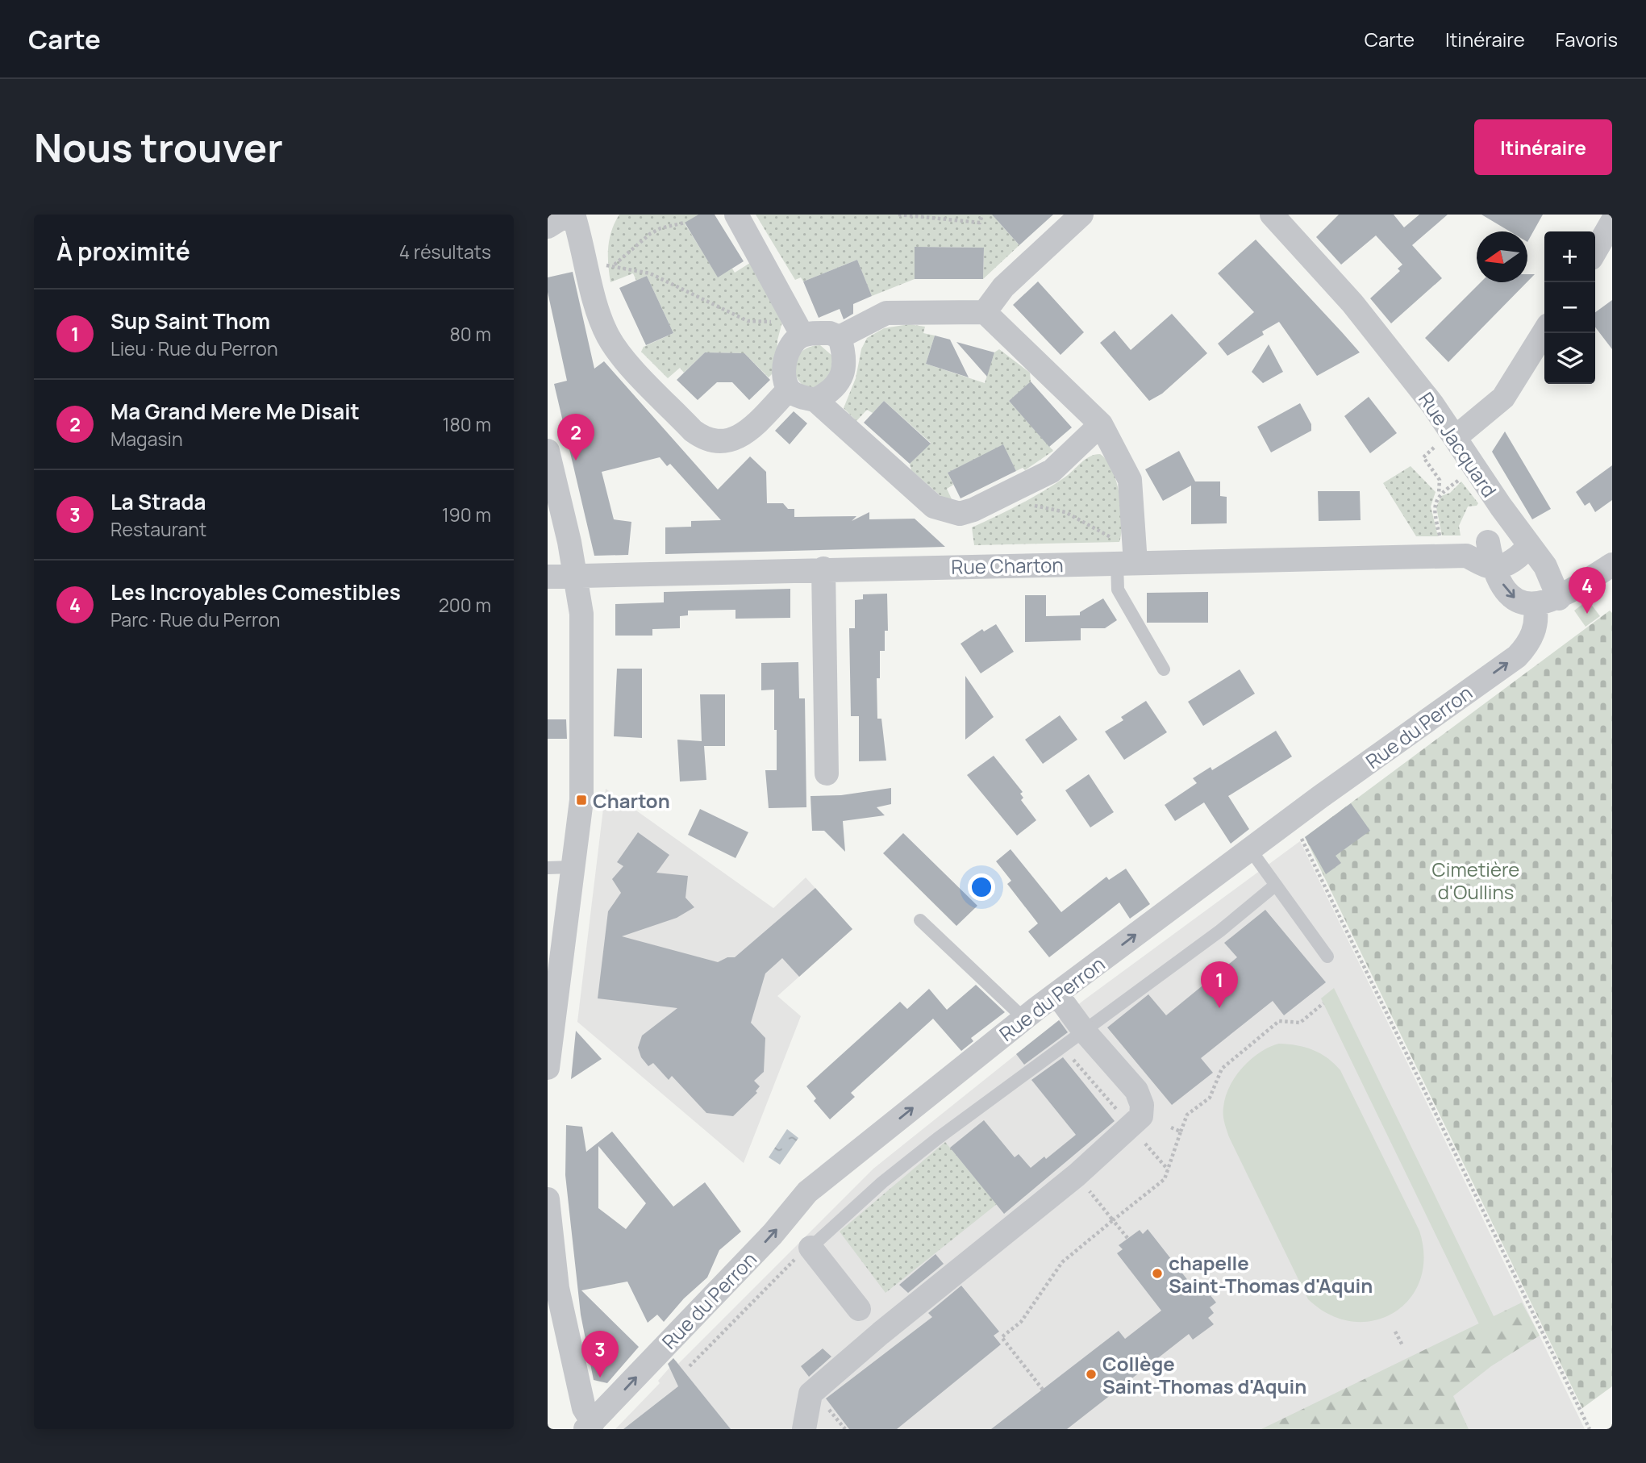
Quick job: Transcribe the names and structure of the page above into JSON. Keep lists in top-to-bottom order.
{
  "streets": {
    "street": ["Rue Jacquard", "Rue Charton", "Rue du Perron"]
  },
  "parks": ["Cimetière d'Oullins"],
  "places": {
    "transit": ["Charton"],
    "other": ["chapelle Saint-Thomas d'Aquin", "Collège Saint-Thomas d'Aquin"]
  },
  "north": "left",
  "page": {
    "header": "Carte",
    "nav": ["Carte", "Itinéraire", "Favoris"],
    "buttons": "Itinéraire",
    "title": "Nous trouver",
    "heading": ["À proximité", "4 résultats"],
    "map_buttons": ["+", "−"],
    "list": [
      {
        "mark": "1",
        "name": "Sup Saint Thom",
        "note": "Lieu · Rue du Perron",
        "value": "80 m"
      },
      {
        "mark": "2",
        "name": "Ma Grand Mere Me Disait",
        "note": "Magasin",
        "value": "180 m"
      },
      {
        "mark": "3",
        "name": "La Strada",
        "note": "Restaurant",
        "value": "190 m"
      },
      {
        "mark": "4",
        "name": "Les Incroyables Comestibles",
        "note": "Parc · Rue du Perron",
        "value": "200 m"
      }
    ],
    "pins": [
      "2",
      "4",
      "1",
      "3"
    ]
  }
}
